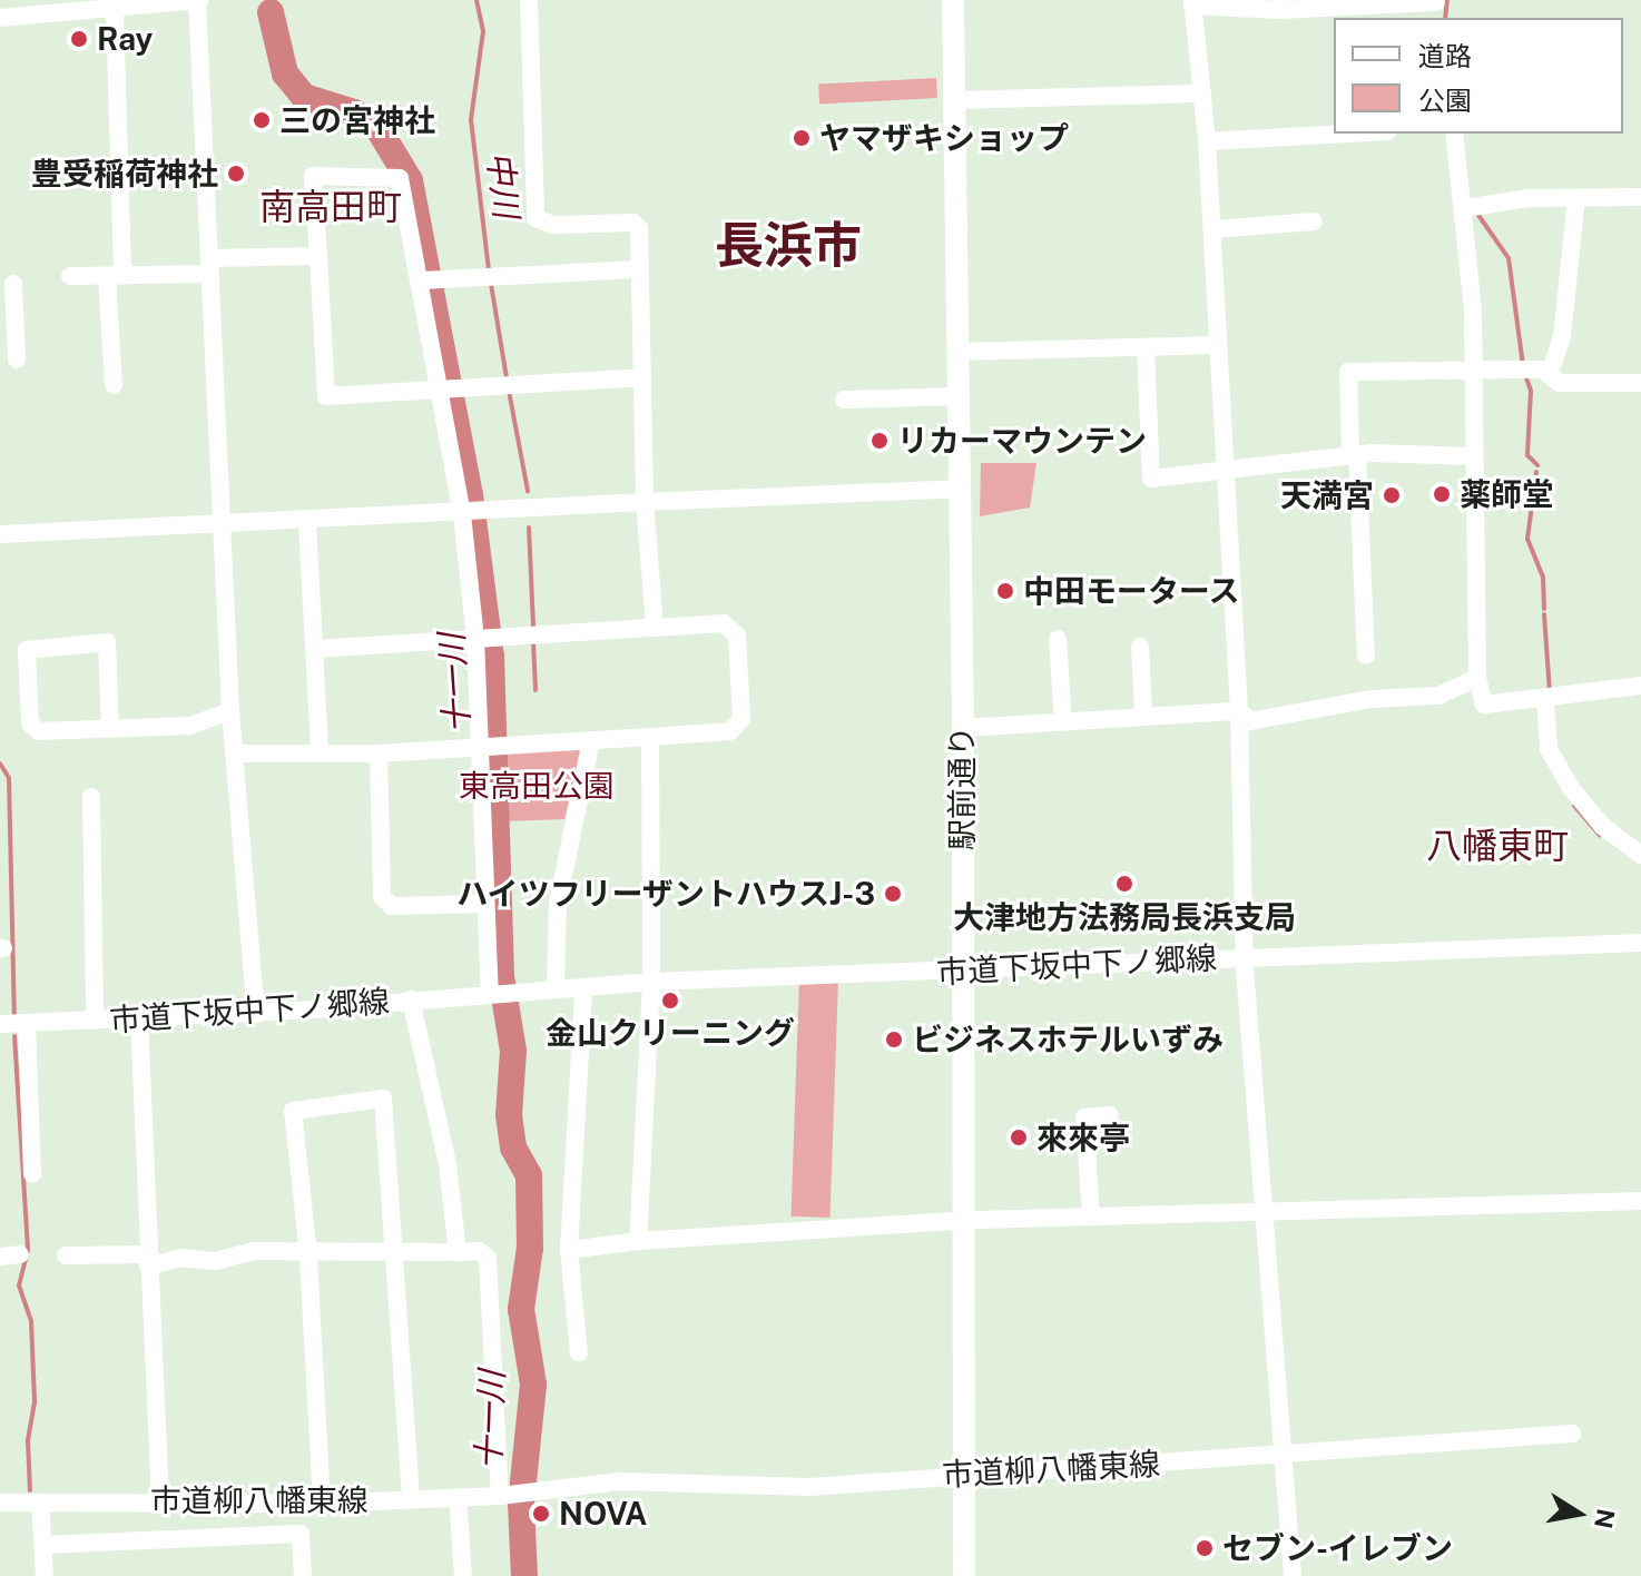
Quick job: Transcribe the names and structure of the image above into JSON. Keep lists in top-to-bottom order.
{
  "streets": {
    "main road": ["駅前通り"],
    "street": ["市道下坂中下ノ郷線", "市道柳八幡東線"]
  },
  "crossings": [
    ["駅前通り", "市道下坂中下ノ郷線"],
    ["駅前通り", "市道柳八幡東線"]
  ],
  "districts": ["南高田町", "長浜市", "八幡東町"],
  "water": ["中川", "十一川"],
  "parks": ["東高田公園"],
  "places": [
    "Ray",
    "三の宮神社",
    "ヤマザキショップ",
    "豊受稲荷神社",
    "リカーマウンテン",
    "薬師堂",
    "天満宮",
    "中田モータース",
    "大津地方法務局長浜支局",
    "ハイツフリーザントハウスJ-3",
    "金山クリーニング",
    "ビジネスホテルいずみ",
    "來來亭",
    "NOVA",
    "セブン-イレブン"
  ],
  "legend": ["道路", "公園"],
  "north": "right"
}
